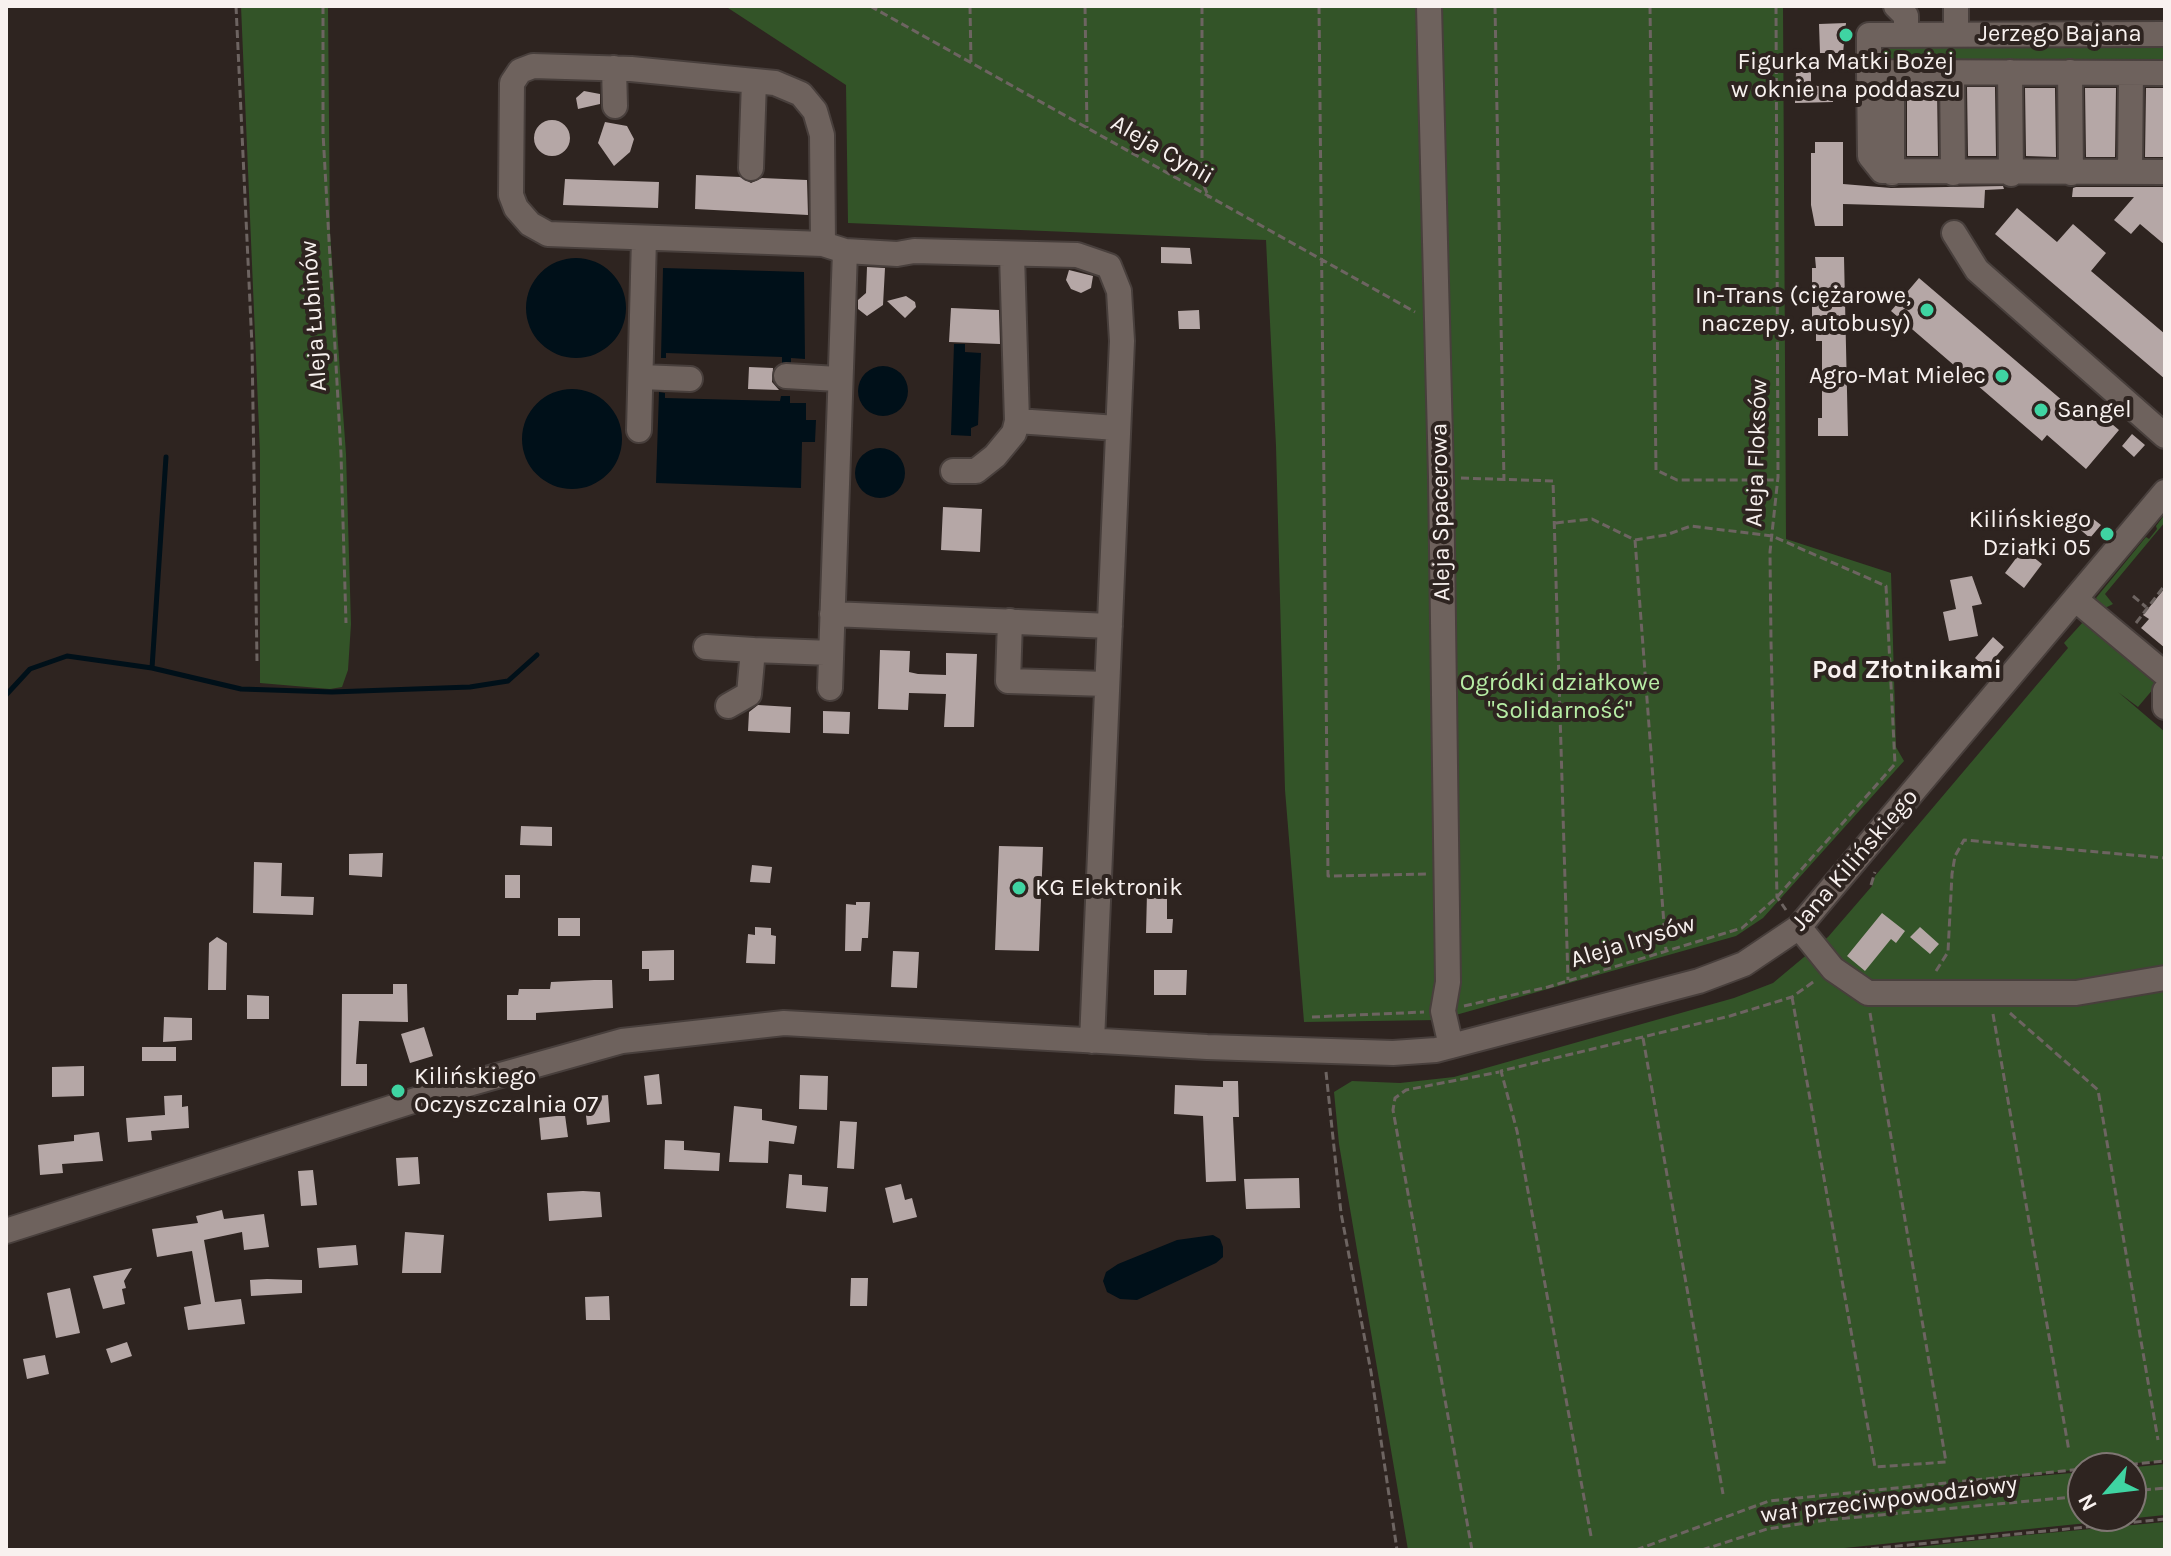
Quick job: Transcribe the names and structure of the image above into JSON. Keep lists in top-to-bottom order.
{
  "streets": {
    "street": ["Jerzego Bajana", "Aleja Spacerowa", "Jana Kilińskiego"],
    "path": [
      "Aleja Cynii",
      "Aleja Łubinów",
      "Aleja Floksów",
      "Aleja Irysów",
      "wał przeciwpowodziowy"
    ]
  },
  "crossings": [
    ["Aleja Cynii", "Aleja Spacerowa"],
    ["Aleja Floksów", "Aleja Irysów"],
    ["Aleja Spacerowa", "Aleja Irysów"]
  ],
  "districts": ["Pod Złotnikami"],
  "parks": ["Ogródki działkowe \"Solidarność\""],
  "places": [
    "Figurka Matki Bożej w oknie na poddaszu",
    "In-Trans (ciężarowe, naczepy, autobusy)",
    "Agro-Mat Mielec",
    "Sangel",
    "Kilińskiego Działki 05",
    "KG Elektronik",
    "Kilińskiego Oczyszczalnia 07"
  ],
  "north": "bottom left"
}
